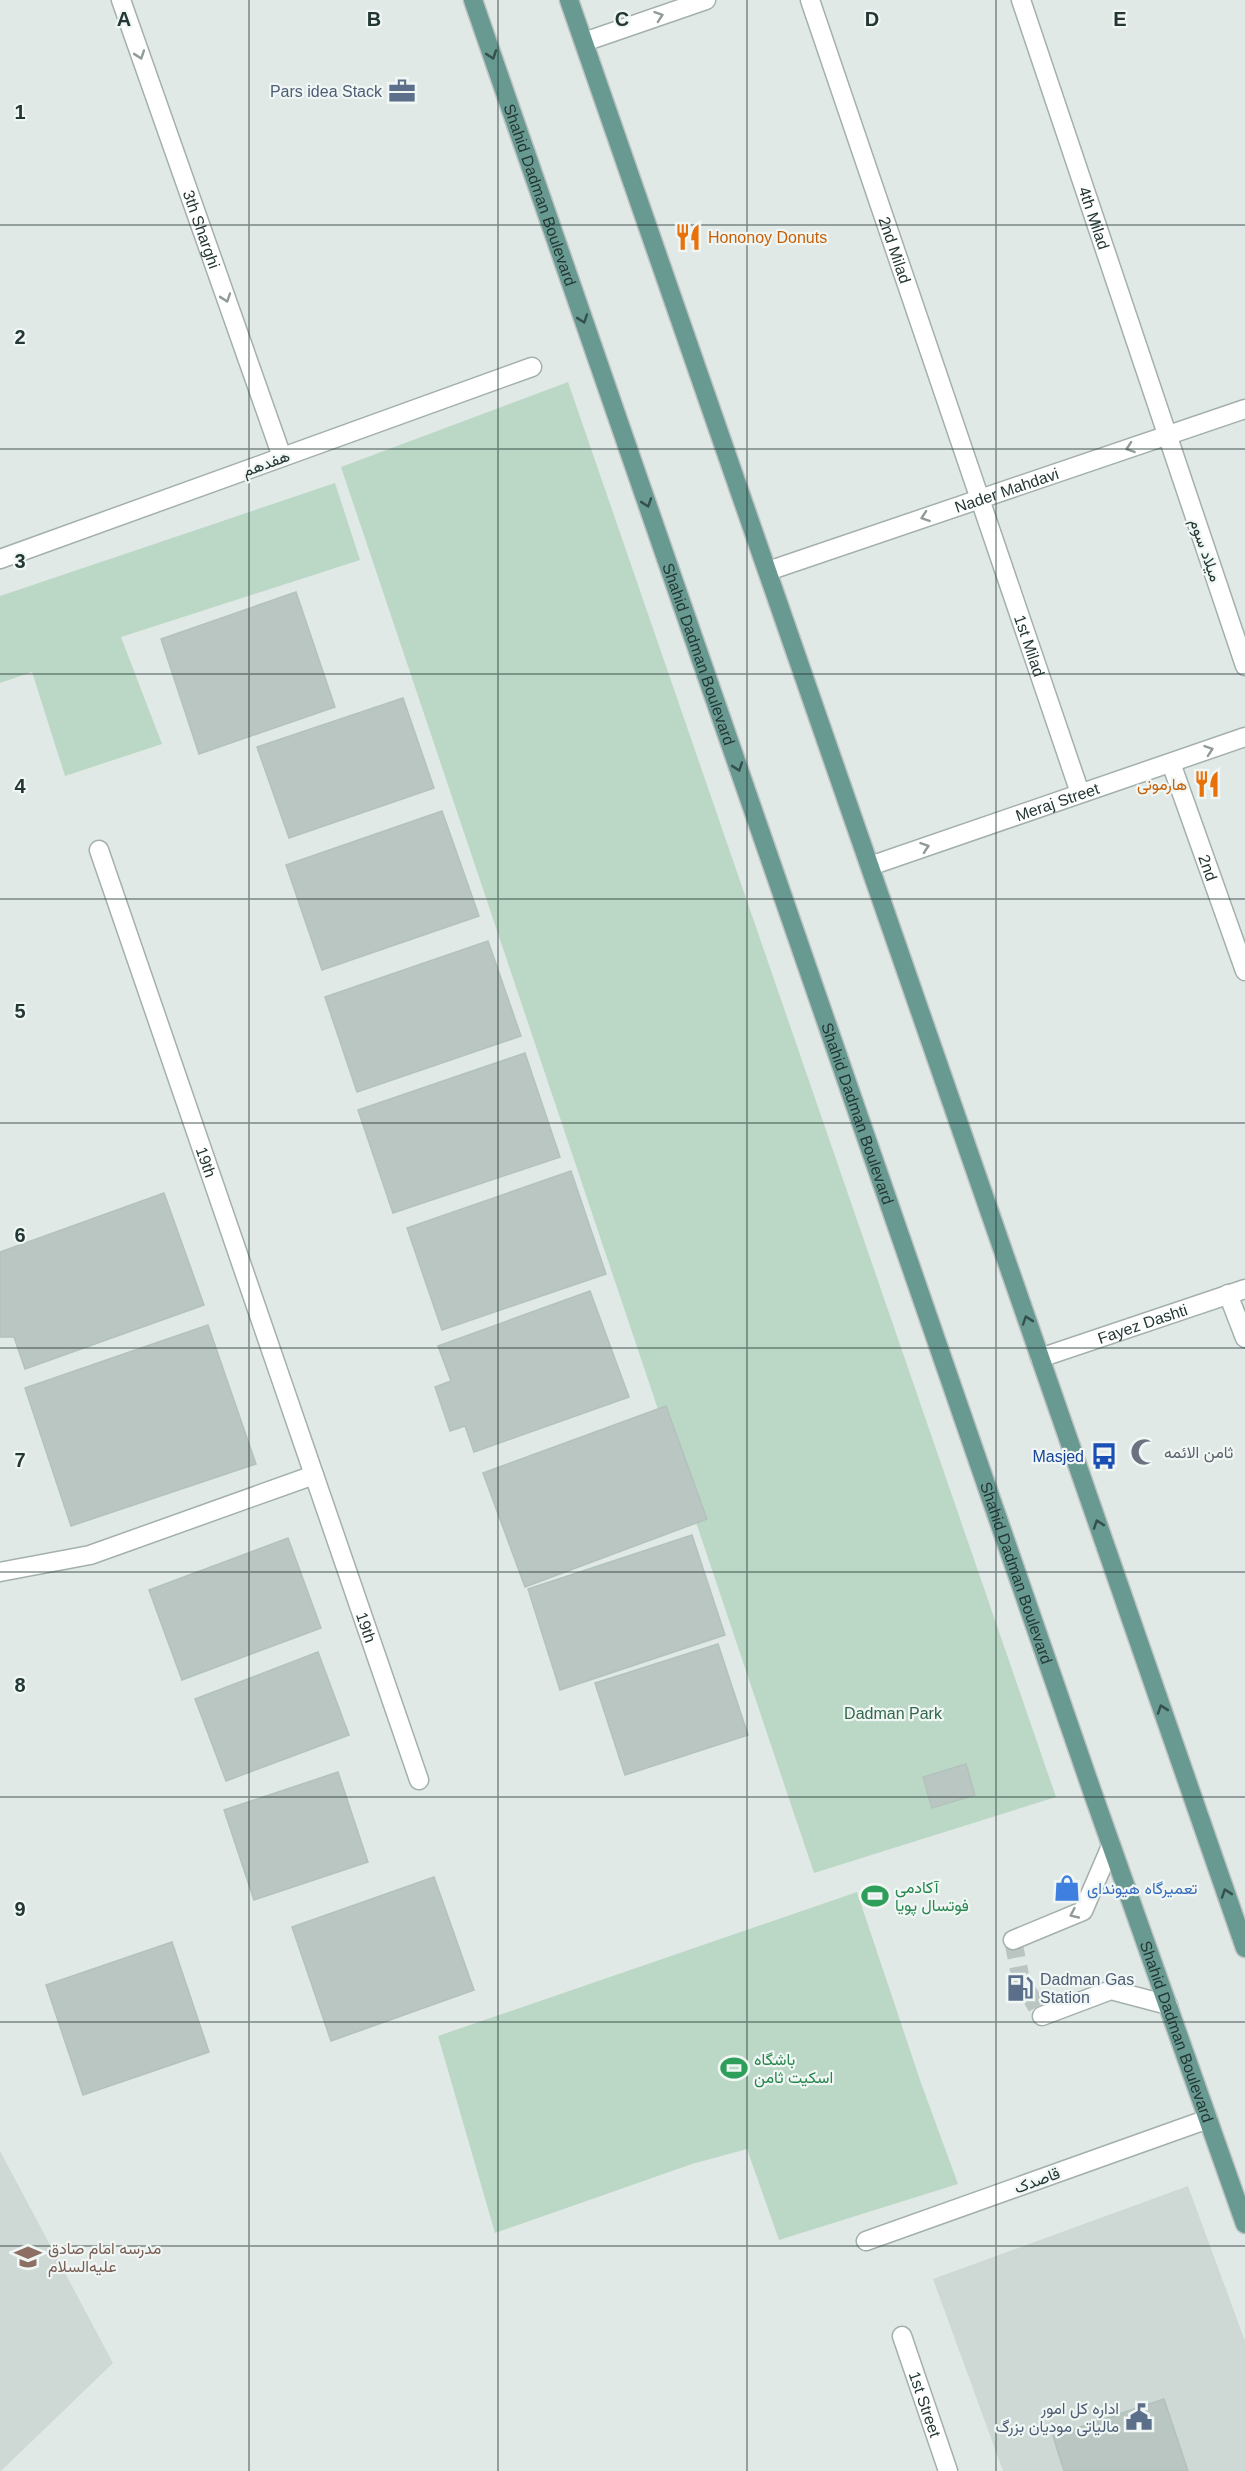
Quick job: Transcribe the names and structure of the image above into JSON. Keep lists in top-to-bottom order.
{
  "streets": {
    "main road": ["Shahid Dadman Boulevard"],
    "street": [
      "4th Milad",
      "3th Sharghi",
      "2nd Milad",
      "هفدهم",
      "Nader Mahdavi",
      "میلاد سوم",
      "1st Milad",
      "Meraj Street",
      "2nd",
      "19th",
      "Fayez Dashti",
      "قاصدک",
      "1st Street"
    ]
  },
  "crossings": [
    ["Shahid Dadman Boulevard", "قاصدک"],
    ["4th Milad", "Nader Mahdavi"],
    ["4th Milad", "میلاد سوم"],
    ["3th Sharghi", "هفدهم"],
    ["2nd Milad", "Nader Mahdavi"],
    ["2nd Milad", "1st Milad"],
    ["Nader Mahdavi", "میلاد سوم"],
    ["Nader Mahdavi", "1st Milad"],
    ["1st Milad", "Meraj Street"],
    ["Meraj Street", "2nd"]
  ],
  "one_way": ["3th Sharghi", "Nader Mahdavi", "Meraj Street"],
  "parks": ["Dadman Park"],
  "places": {
    "office": ["Pars idea Stack"],
    "restaurant": ["Hononoy Donuts", "هارمونی"],
    "mosque": ["ثامن الائمه"],
    "bus stop": ["Masjed"],
    "shop": ["تعمیرگاه هیوندای"],
    "sports": ["آکادمی فوتسال پویا", "باشگاه اسکیت ثامن"],
    "fuel station": ["Dadman Gas Station"],
    "school or university": ["مدرسه امام صادق علیه‌السلام"],
    "public building": ["اداره کل امور مالیاتی مودیان بزرگ"]
  },
  "grid": {
    "columns": [
      "A",
      "B",
      "C",
      "D",
      "E"
    ],
    "rows": [
      "1",
      "2",
      "3",
      "4",
      "5",
      "6",
      "7",
      "8",
      "9"
    ]
  }
}
